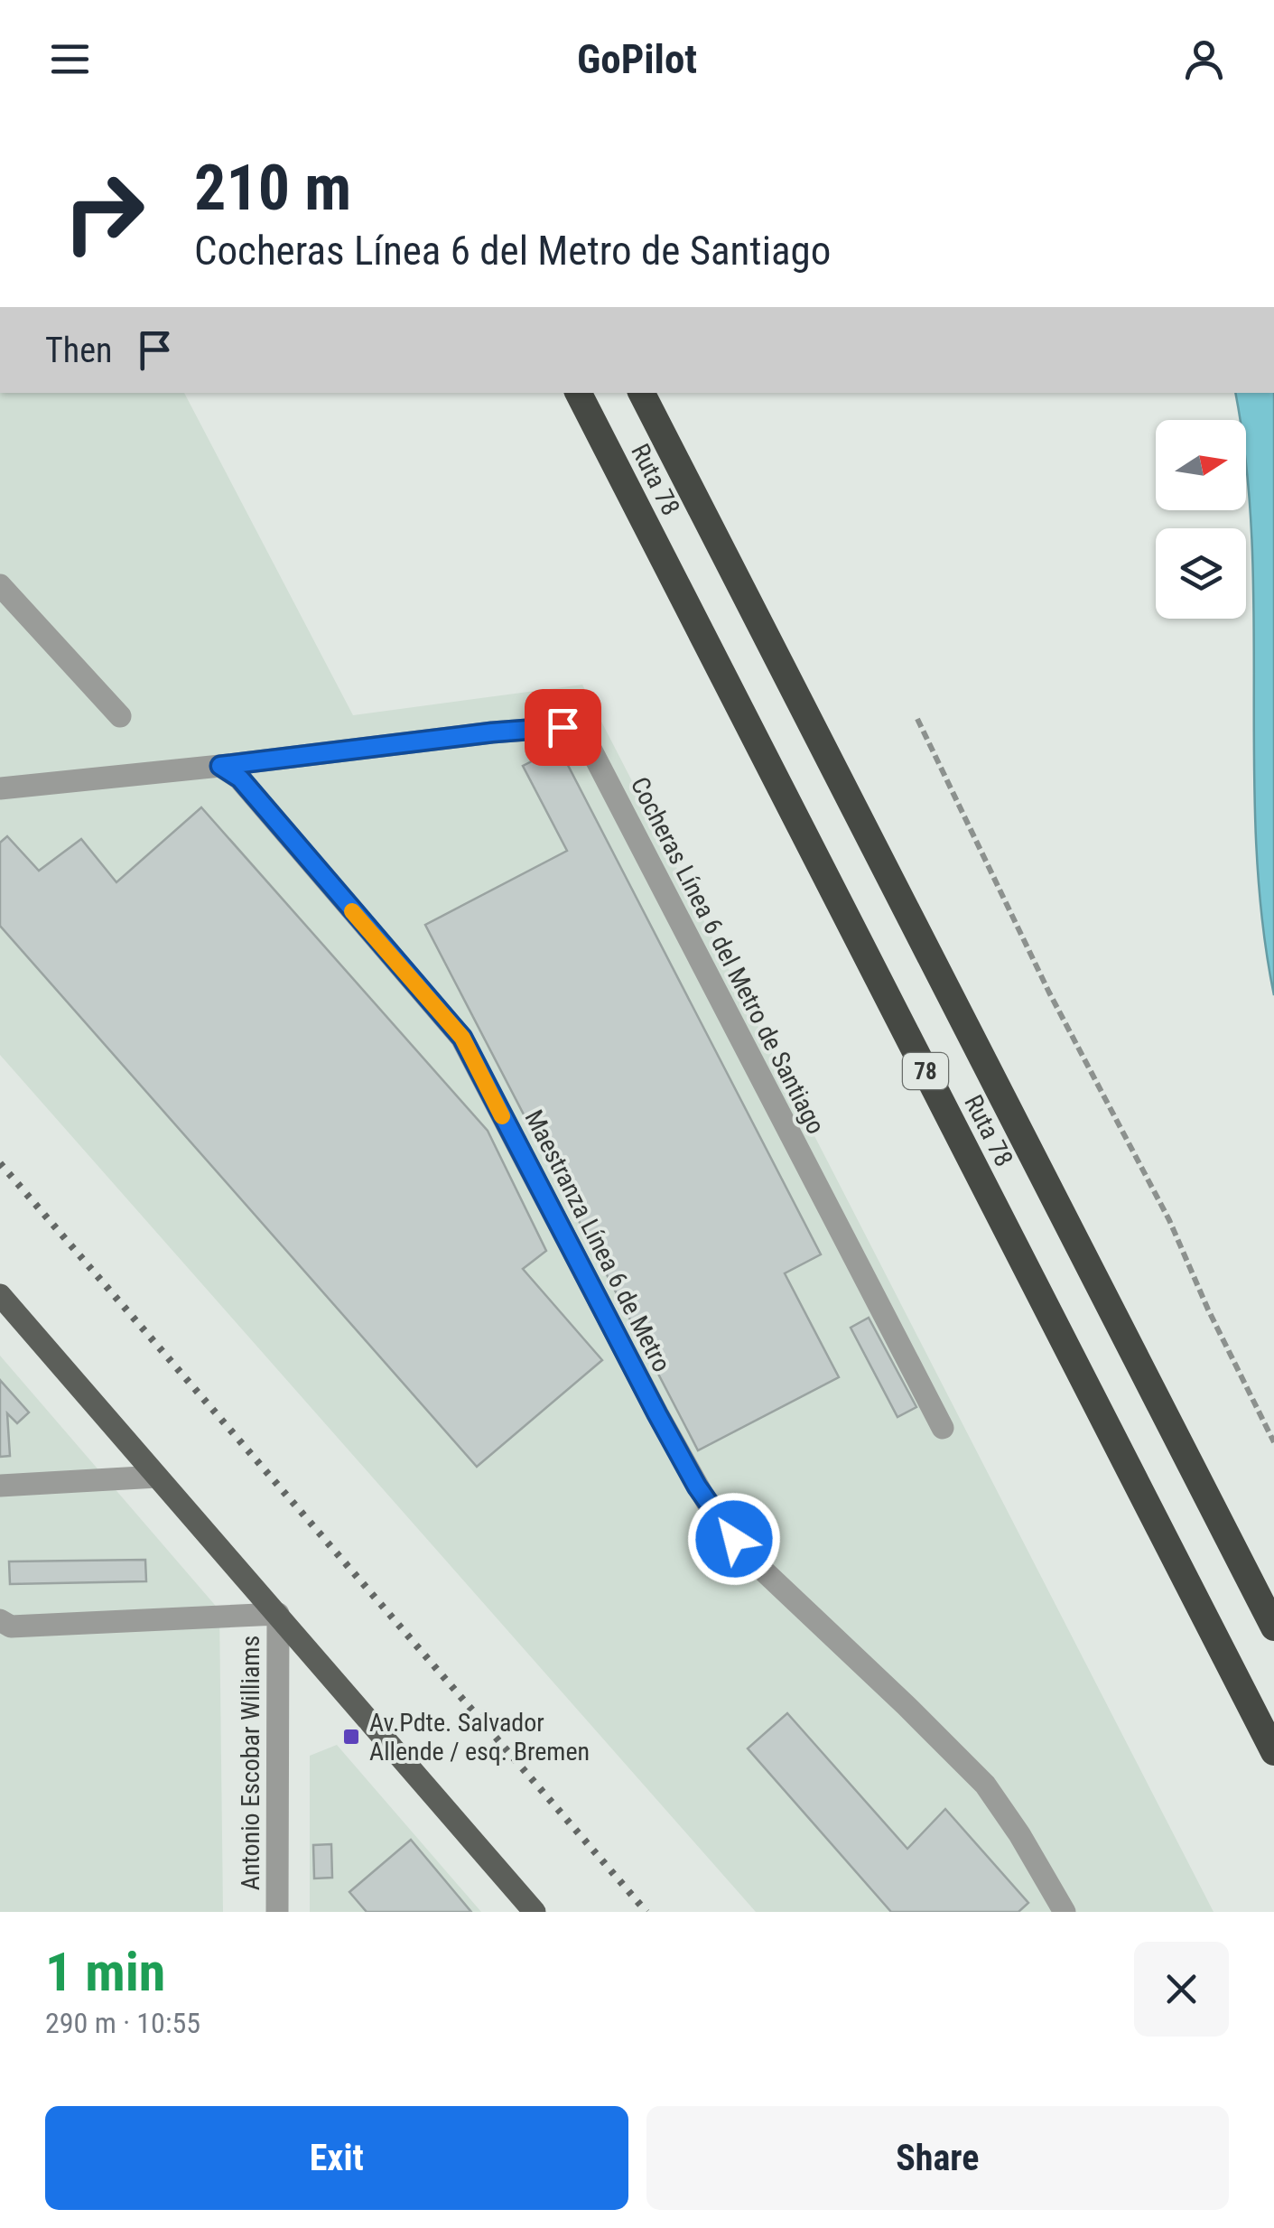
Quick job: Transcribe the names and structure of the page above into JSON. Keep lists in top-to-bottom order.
{
  "streets": {
    "highway": ["Ruta 78", "78"],
    "street": ["Cocheras Línea 6 del Metro de Santiago", "Maestranza Línea 6 de Metro", "Antonio Escobar Williams"]
  },
  "crossings": [
    ["Cocheras Línea 6 del Metro de Santiago", "Maestranza Línea 6 de Metro"]
  ],
  "places": {
    "transit": ["Av.Pdte. Salvador Allende / esq. Bremen"]
  },
  "north": "right",
  "page": {
    "header": "GoPilot",
    "turn": ["210 m", "Cocheras Línea 6 del Metro de Santiago"],
    "then": "Then",
    "heading": ["1 min", "290 m · 10:55"],
    "buttons": ["Exit", "Share"]
  }
}
